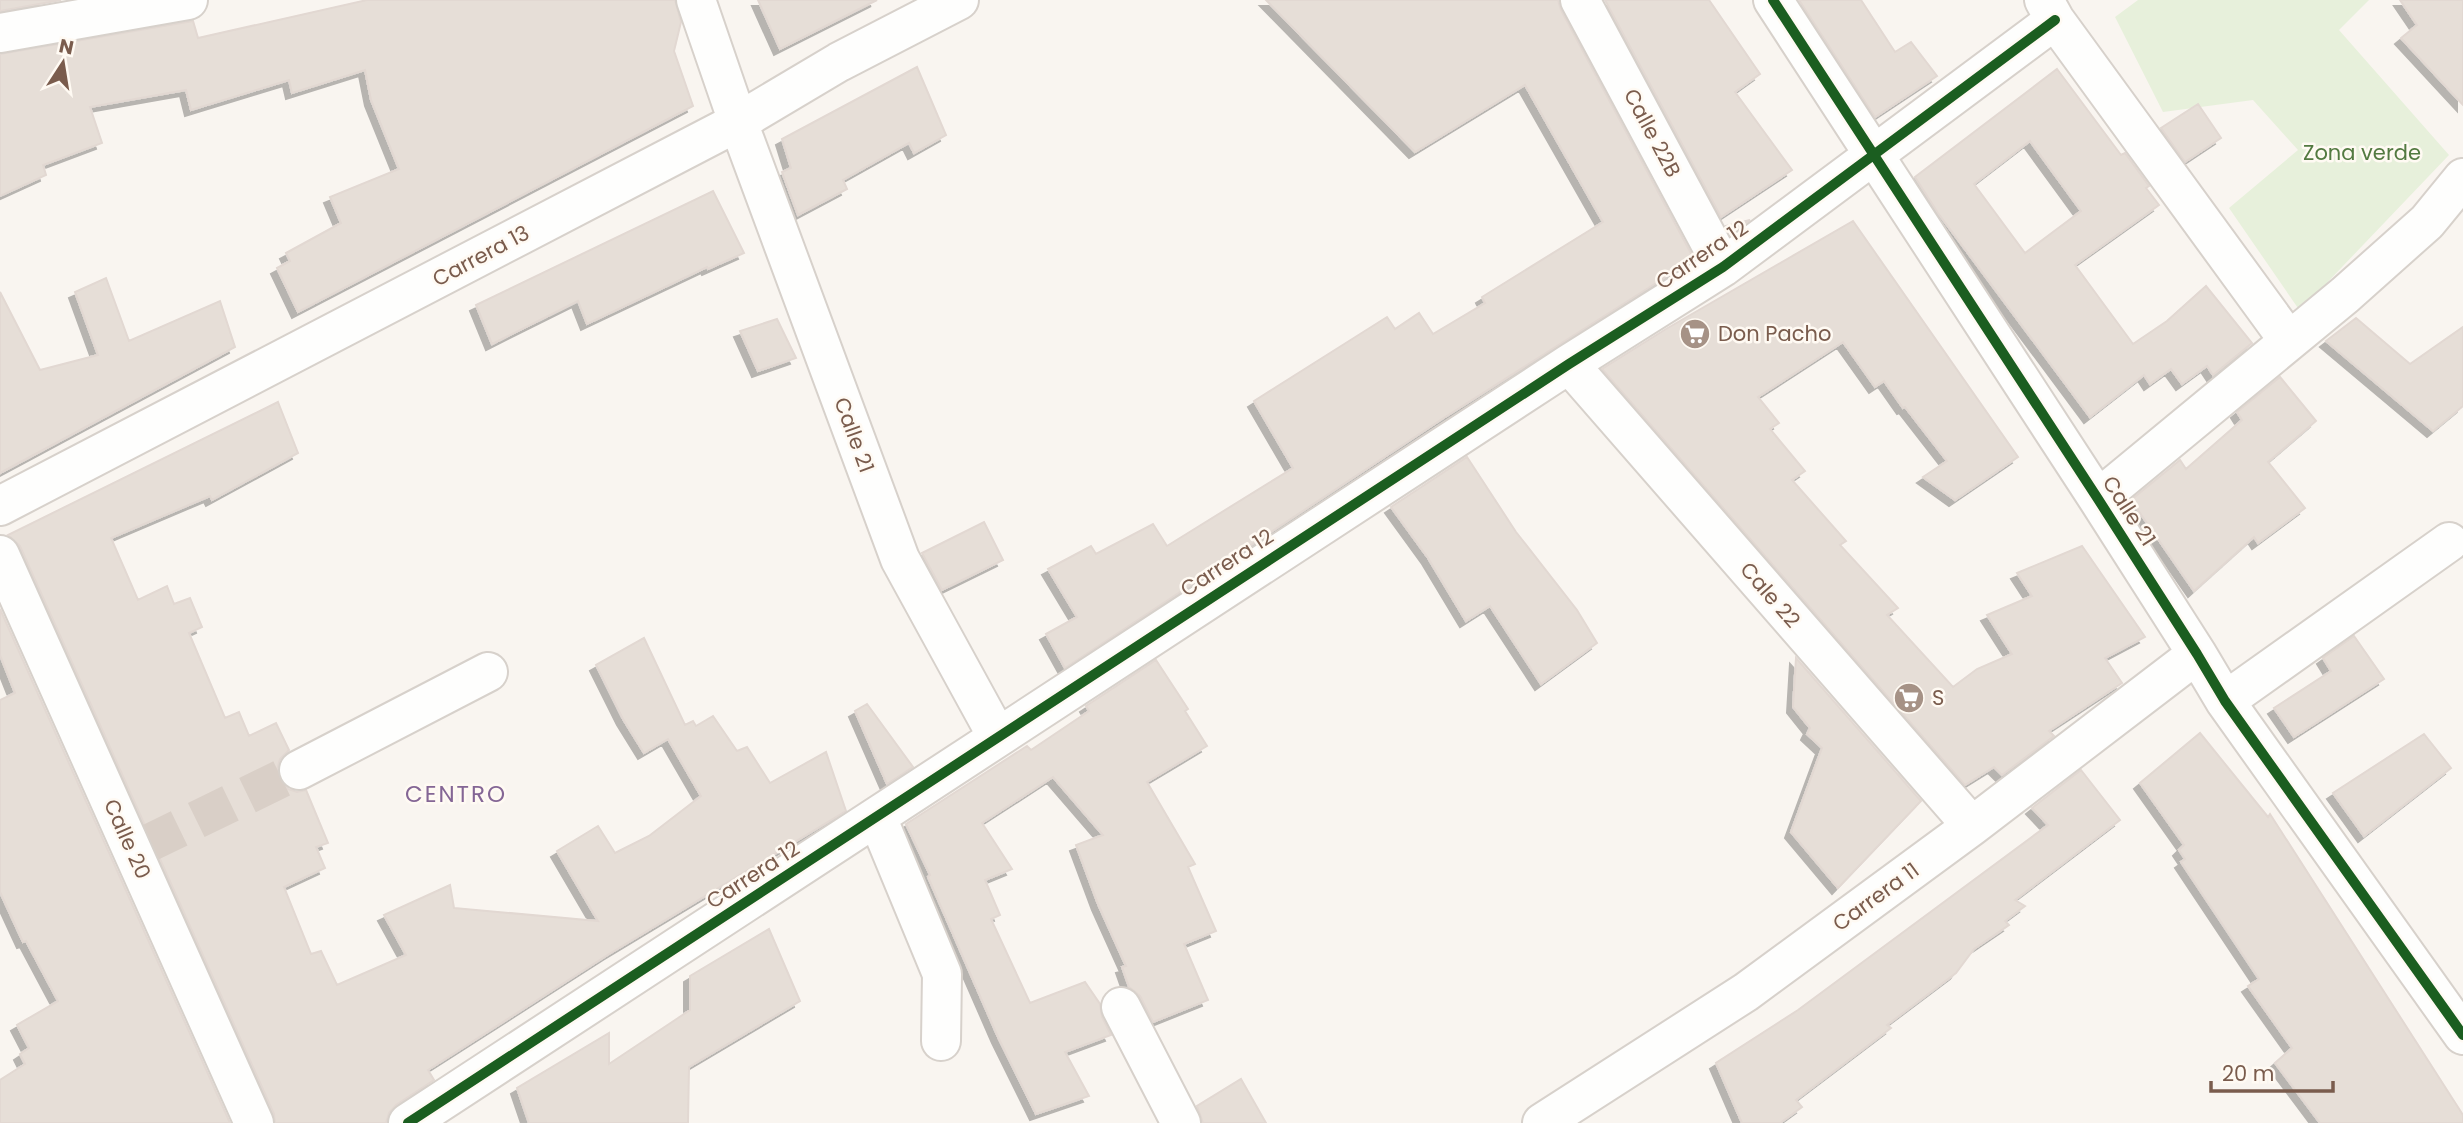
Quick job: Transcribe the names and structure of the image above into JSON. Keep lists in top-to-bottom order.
{
  "streets": {
    "street": [
      "Calle 22B",
      "Carrera 12",
      "Carrera 13",
      "Calle 21",
      "Cale 22",
      "Calle 20",
      "Carrera 11"
    ]
  },
  "crossings": [
    ["Calle 22B", "Carrera 12"],
    ["Carrera 12", "Calle 21"],
    ["Carrera 12", "Cale 22"],
    ["Carrera 13", "Calle 21"],
    ["Calle 21", "Carrera 11"],
    ["Cale 22", "Carrera 11"]
  ],
  "districts": ["CENTRO"],
  "parks": ["Zona verde"],
  "places": {
    "supermarket": ["Don Pacho", "S"]
  },
  "scale_bar": "20 m",
  "north": "top"
}
